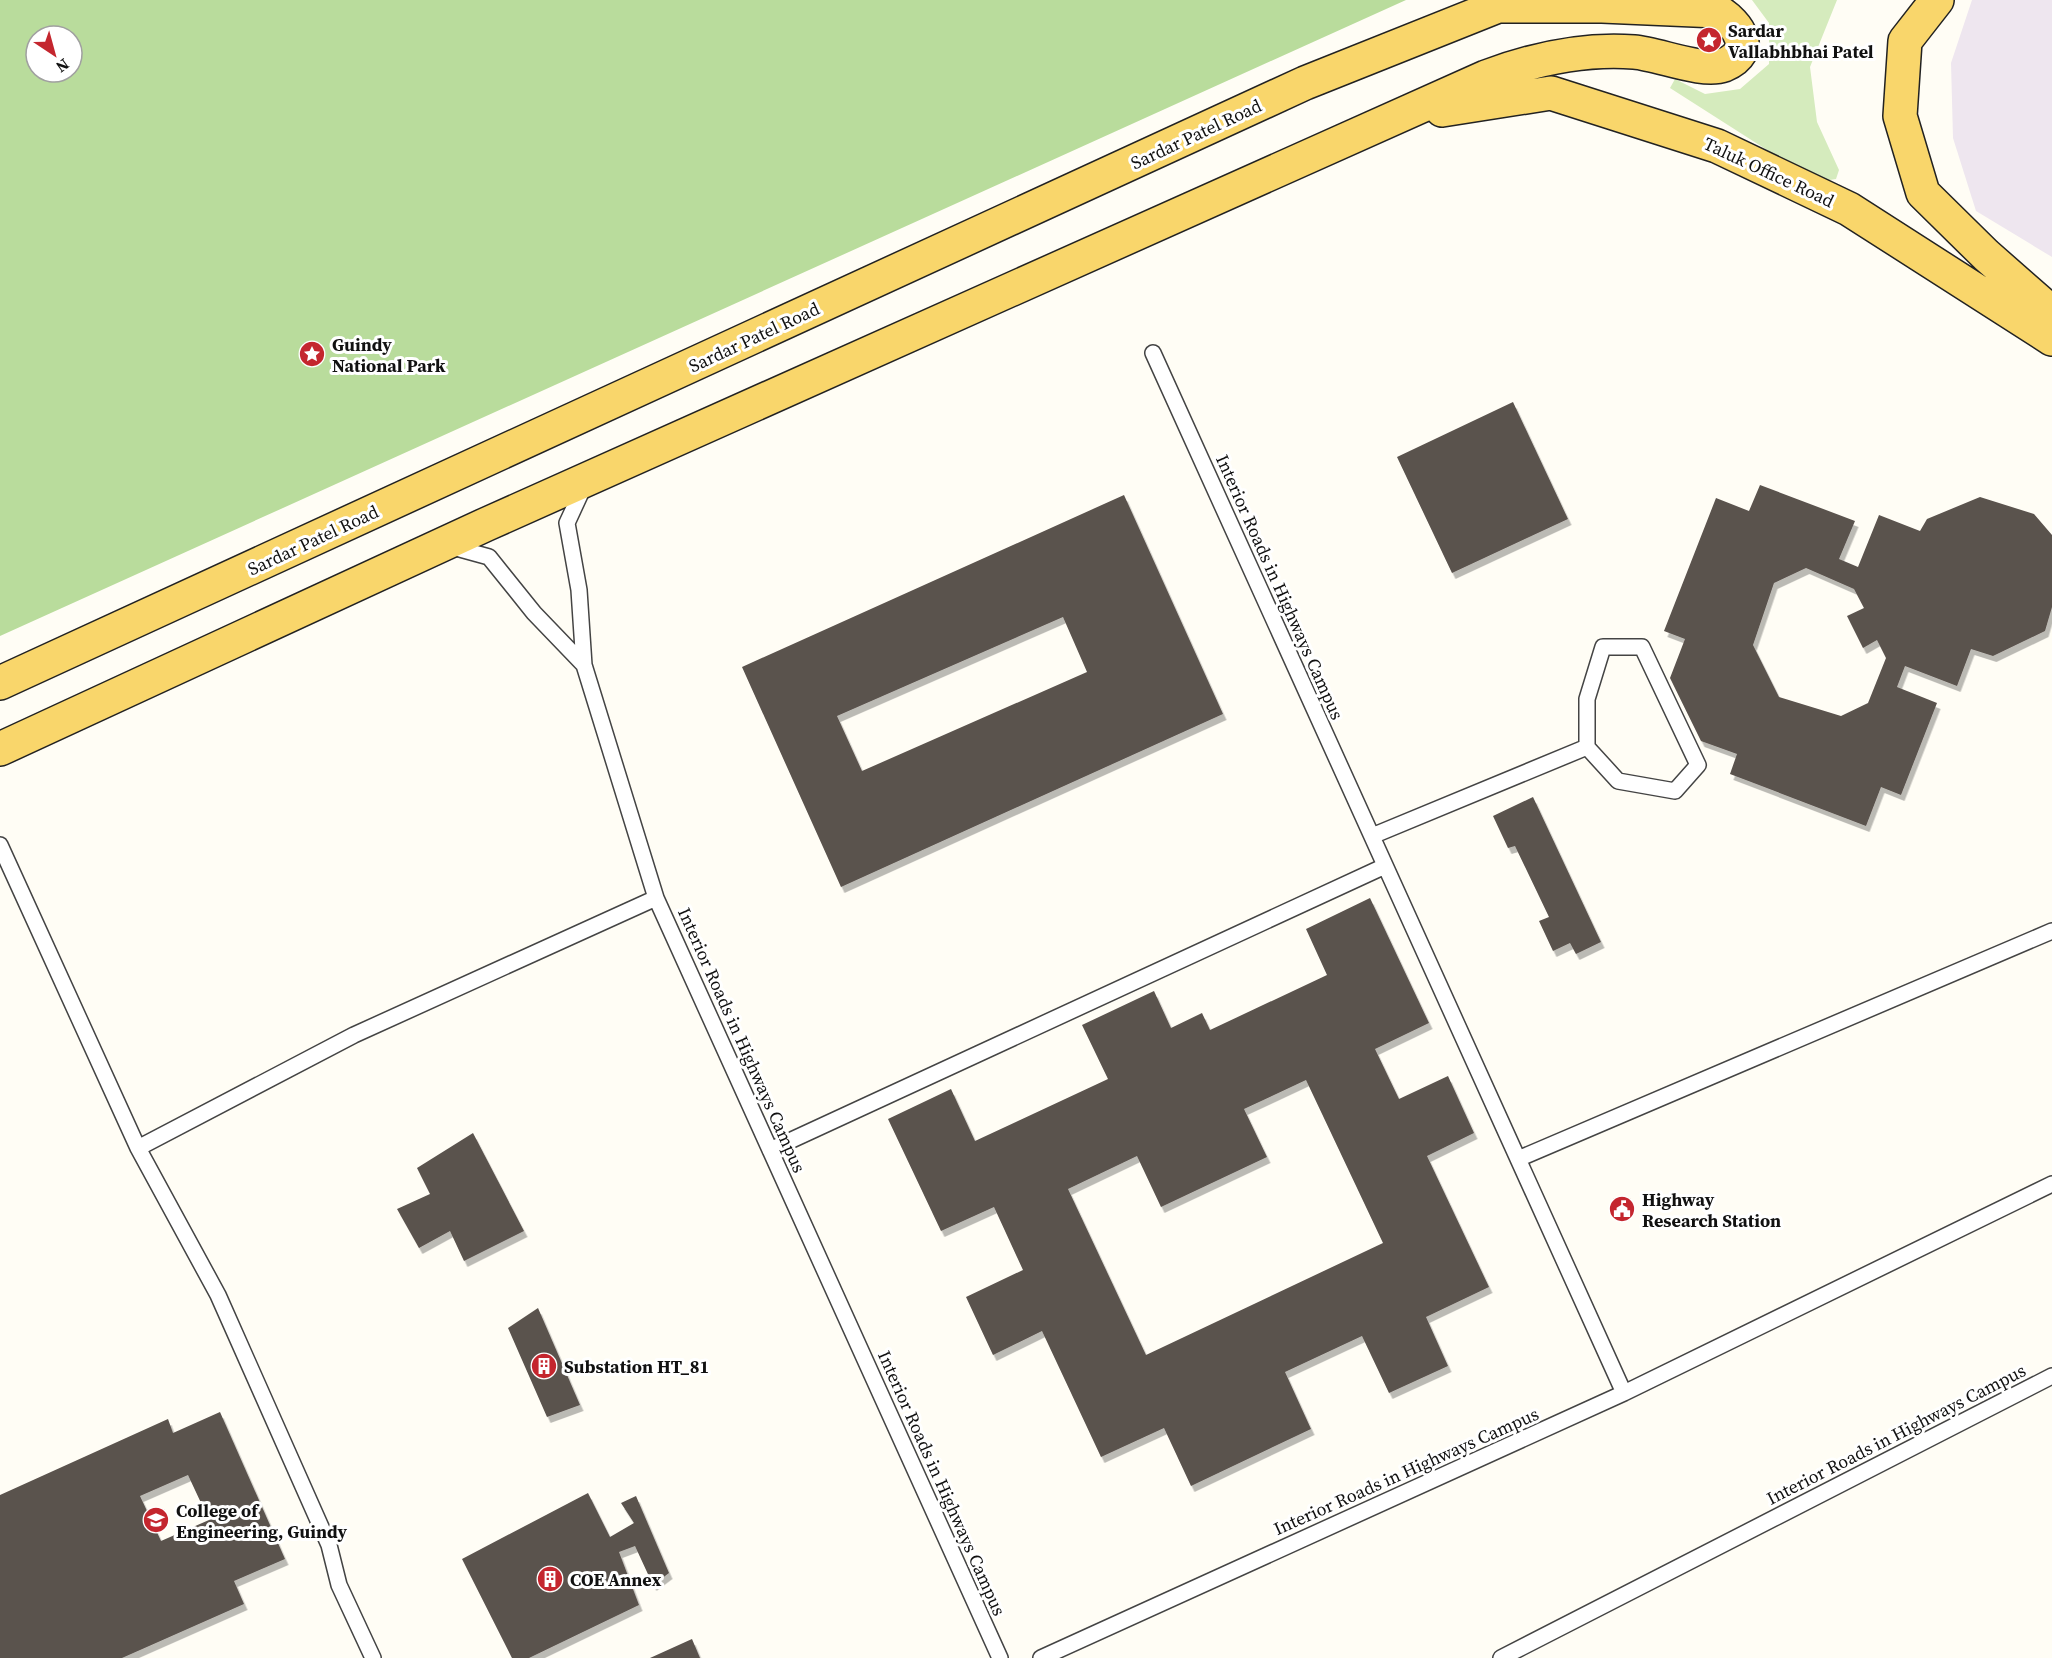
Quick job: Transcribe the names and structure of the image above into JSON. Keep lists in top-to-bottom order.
{
  "streets": {
    "main road": ["Sardar Patel Road", "Taluk Office Road"],
    "lane": ["Interior Roads in Highways Campus"]
  },
  "places": {
    "place": ["Sardar Vallabhbhai Patel", "Guindy National Park"],
    "public building": ["Highway Research Station"],
    "building": ["Substation HT_81", "COE Annex"],
    "school or university": ["College of Engineering, Guindy"]
  },
  "north": "bottom right"
}
